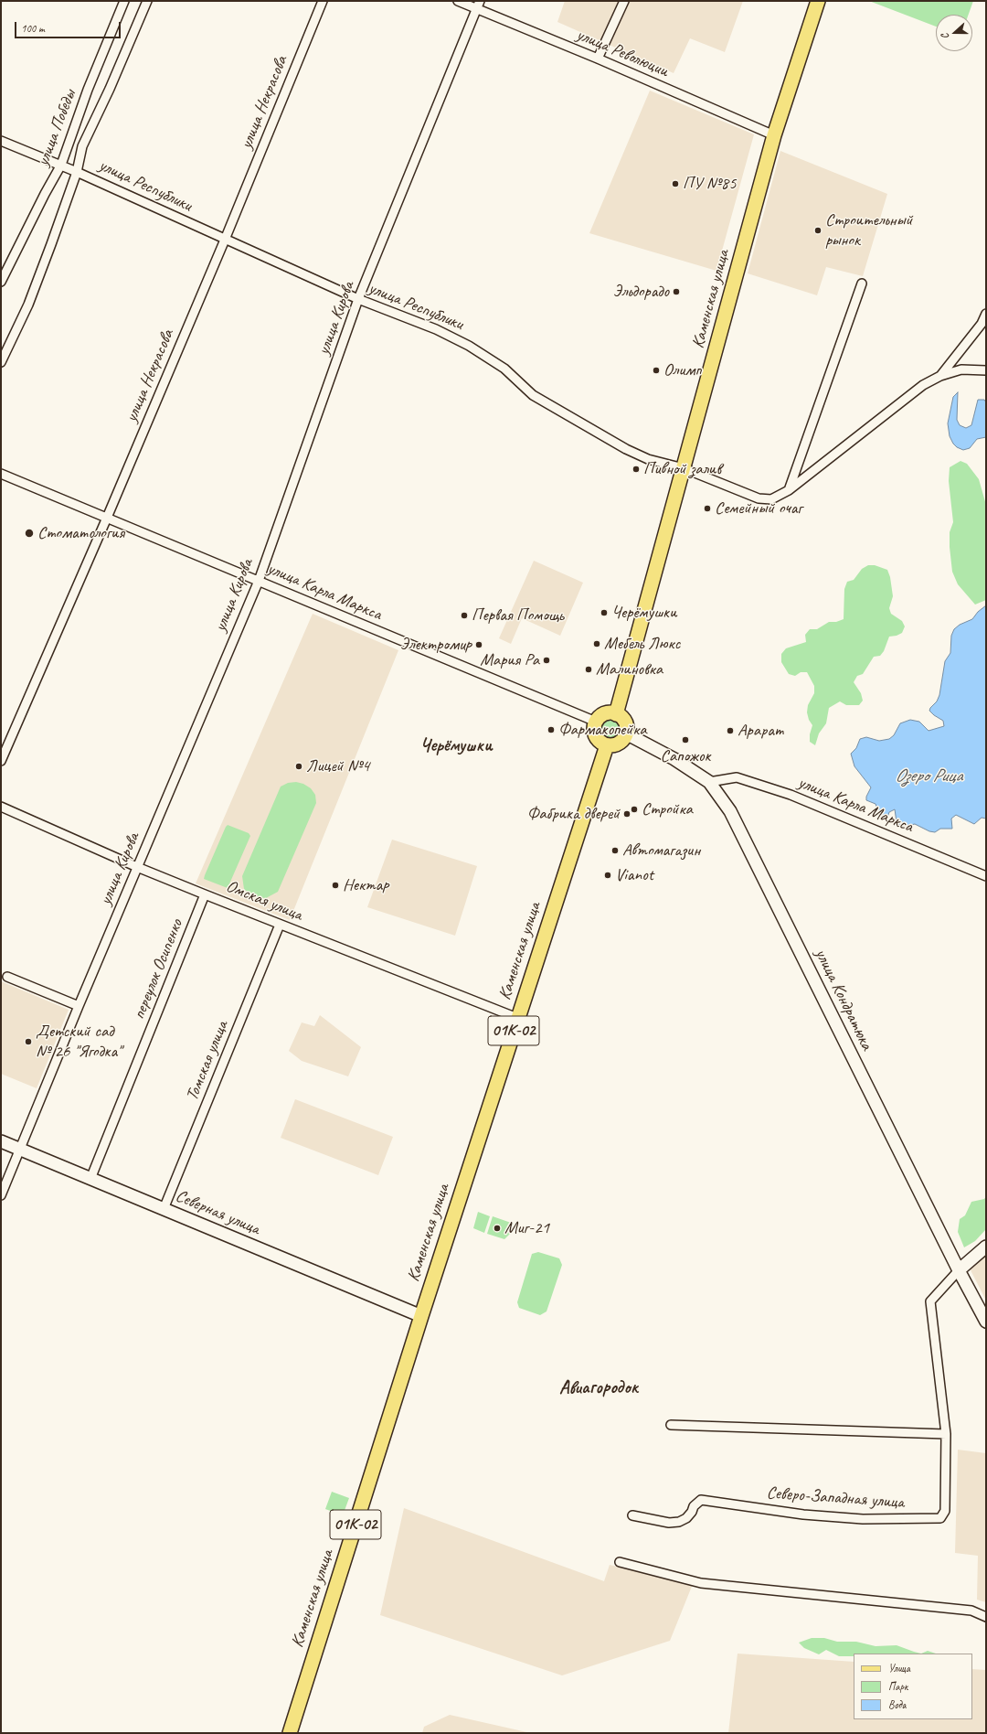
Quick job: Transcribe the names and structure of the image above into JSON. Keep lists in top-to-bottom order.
{
  "streets": {
    "main road": [
      "Каменская улица",
      "улица Кондратюка",
      "01К-02",
      "Северная улица"
    ],
    "street": [
      "улица Революции",
      "улица Некрасова",
      "улица Победы",
      "улица Республики",
      "улица Кирова",
      "улица Карла Маркса",
      "Омская улица",
      "переулок Осипенко",
      "Томская улица",
      "Северо-Западная улица"
    ]
  },
  "crossings": [
    ["улица Революции", "Каменская улица"],
    ["улица Революции", "улица Кирова"],
    ["улица Некрасова", "улица Республики"],
    ["улица Некрасова", "улица Карла Маркса"],
    ["улица Победы", "улица Республики"],
    ["улица Республики", "Каменская улица"],
    ["улица Республики", "улица Кирова"],
    ["Каменская улица", "улица Карла Маркса"],
    ["Каменская улица", "Омская улица"],
    ["Каменская улица", "улица Кондратюка"],
    ["Каменская улица", "Северная улица"],
    ["улица Кирова", "улица Карла Маркса"],
    ["улица Кирова", "Омская улица"],
    ["улица Кирова", "Северная улица"],
    ["улица Карла Маркса", "улица Кондратюка"],
    ["Омская улица", "переулок Осипенко"],
    ["Омская улица", "Томская улица"],
    ["переулок Осипенко", "Северная улица"],
    ["улица Кондратюка", "Северо-Западная улица"],
    ["Томская улица", "Северная улица"]
  ],
  "districts": ["Черёмушки", "Авиагородок"],
  "water": ["Озеро Рица"],
  "places": [
    "ПУ №85",
    "Строительный рынок",
    "Эльдорадо",
    "Олимп",
    "Пивной залив",
    "Семейный очаг",
    "Стоматология",
    "Черёмушки",
    "Первая Помощь",
    "Мебель Люкс",
    "Электромир",
    "Мария Ра",
    "Малиновка",
    "Фармакопейка",
    "Арарат",
    "Сапожок",
    "Лицей №4",
    "Стройка",
    "Фабрика дверей",
    "Автомагазин",
    "Vianot",
    "Нектар",
    "Детский сад № 26 \"Ягодка\"",
    "Миг-21"
  ],
  "legend": ["Улица", "Парк", "Вода"],
  "scale_bar": "100 m",
  "north": "left"
}
